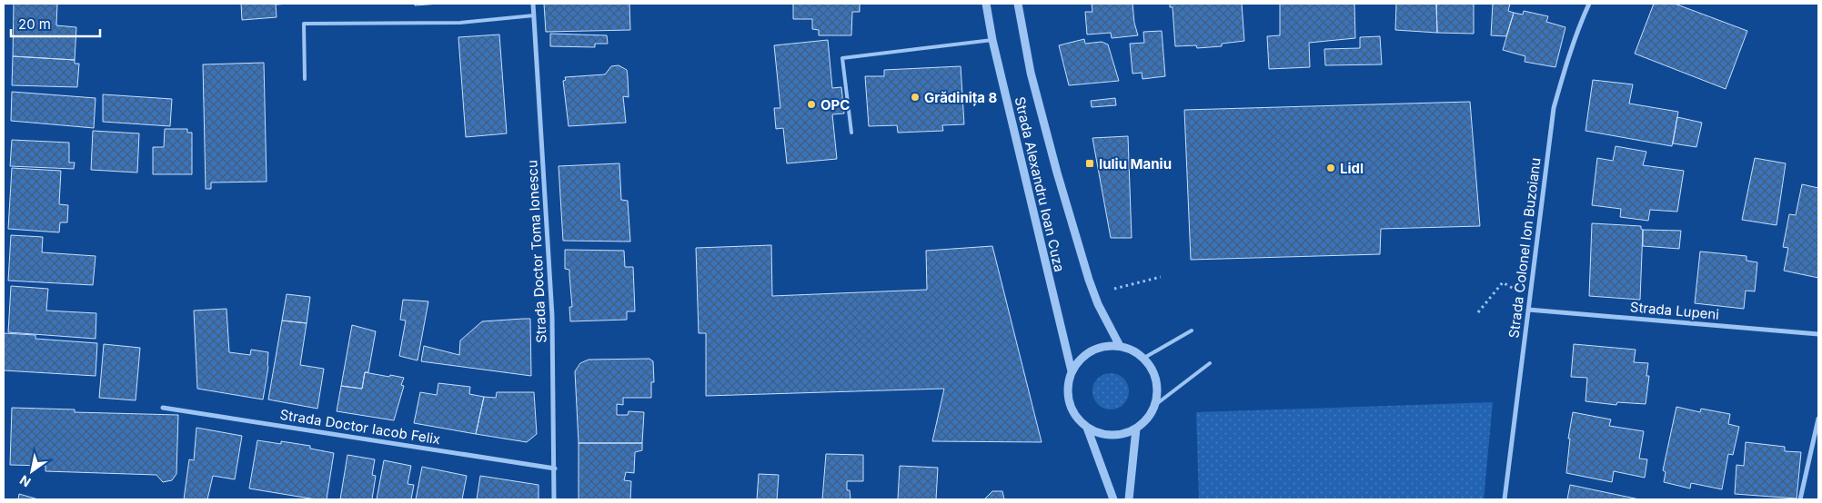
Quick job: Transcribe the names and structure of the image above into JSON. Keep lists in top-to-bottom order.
{
  "streets": {
    "street": [
      "Strada Alexandru Ioan Cuza",
      "Strada Colonel Ion Buzoianu",
      "Strada Doctor Toma Ionescu",
      "Strada Lupeni",
      "Strada Doctor Iacob Felix"
    ]
  },
  "crossings": [
    ["Strada Colonel Ion Buzoianu", "Strada Lupeni"],
    ["Strada Doctor Toma Ionescu", "Strada Doctor Iacob Felix"]
  ],
  "places": {
    "other": ["Grădinița 8", "OPC", "Lidl"],
    "transit": ["Iuliu Maniu"]
  },
  "scale_bar": "20 m",
  "north": "bottom left"
}
